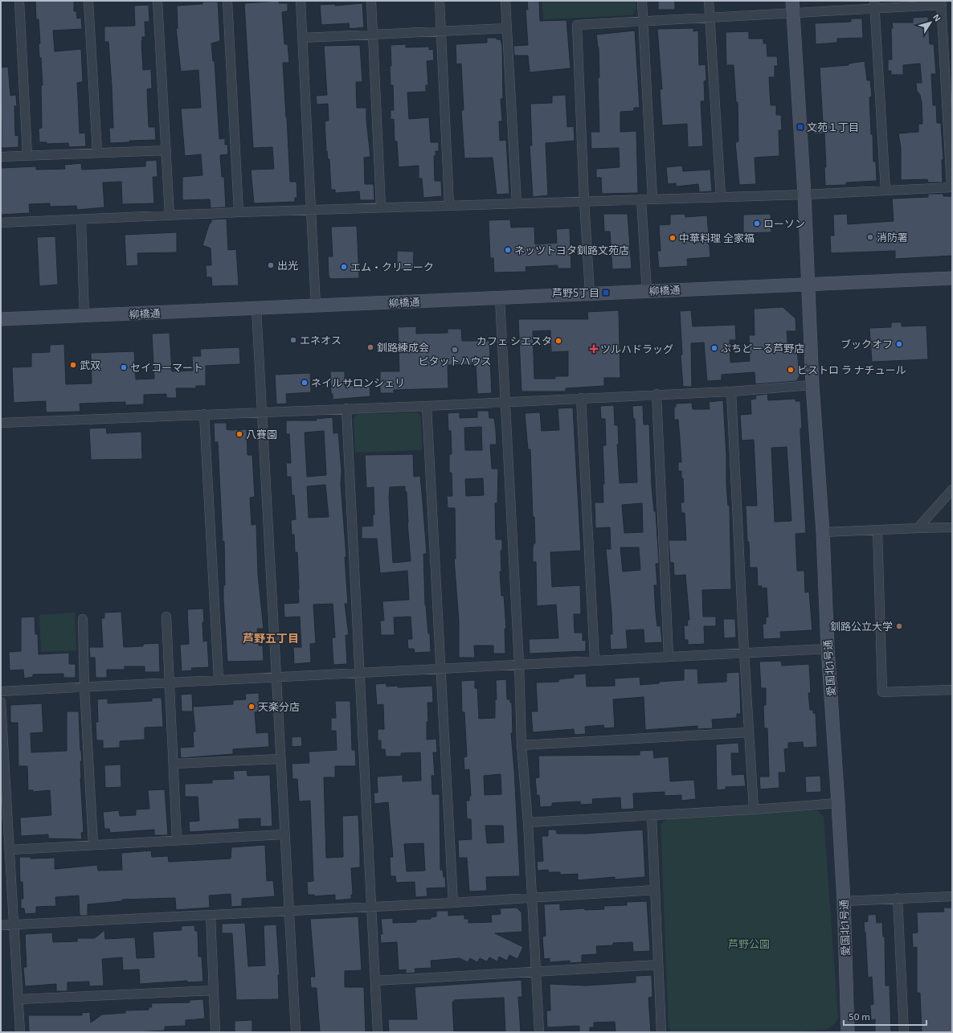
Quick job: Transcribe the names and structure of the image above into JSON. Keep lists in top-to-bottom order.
{
  "streets": {
    "street": ["柳橋通", "愛国北1号通"]
  },
  "crossings": [
    ["柳橋通", "愛国北1号通"]
  ],
  "districts": ["芦野五丁目"],
  "parks": ["芦野公園"],
  "places": {
    "transit": ["文苑１丁目", "芦野5丁目"],
    "other": [
      "ローソン",
      "消防署",
      "中華料理 全家福",
      "ネッツトヨタ釧路文苑店",
      "出光",
      "エム・クリニーク",
      "エネオス",
      "カフェ シエスタ",
      "ブックオフ",
      "釧路練成会",
      "ぷちどーる芦野店",
      "ピタットハウス",
      "武双",
      "セイコーマート",
      "ビストロ ラ ナチュール",
      "ネイルサロンシェリ",
      "八賽園",
      "釧路公立大学",
      "天楽分店"
    ],
    "health": ["ツルハドラッグ"]
  },
  "scale_bar": "50 m",
  "north": "top right"
}
